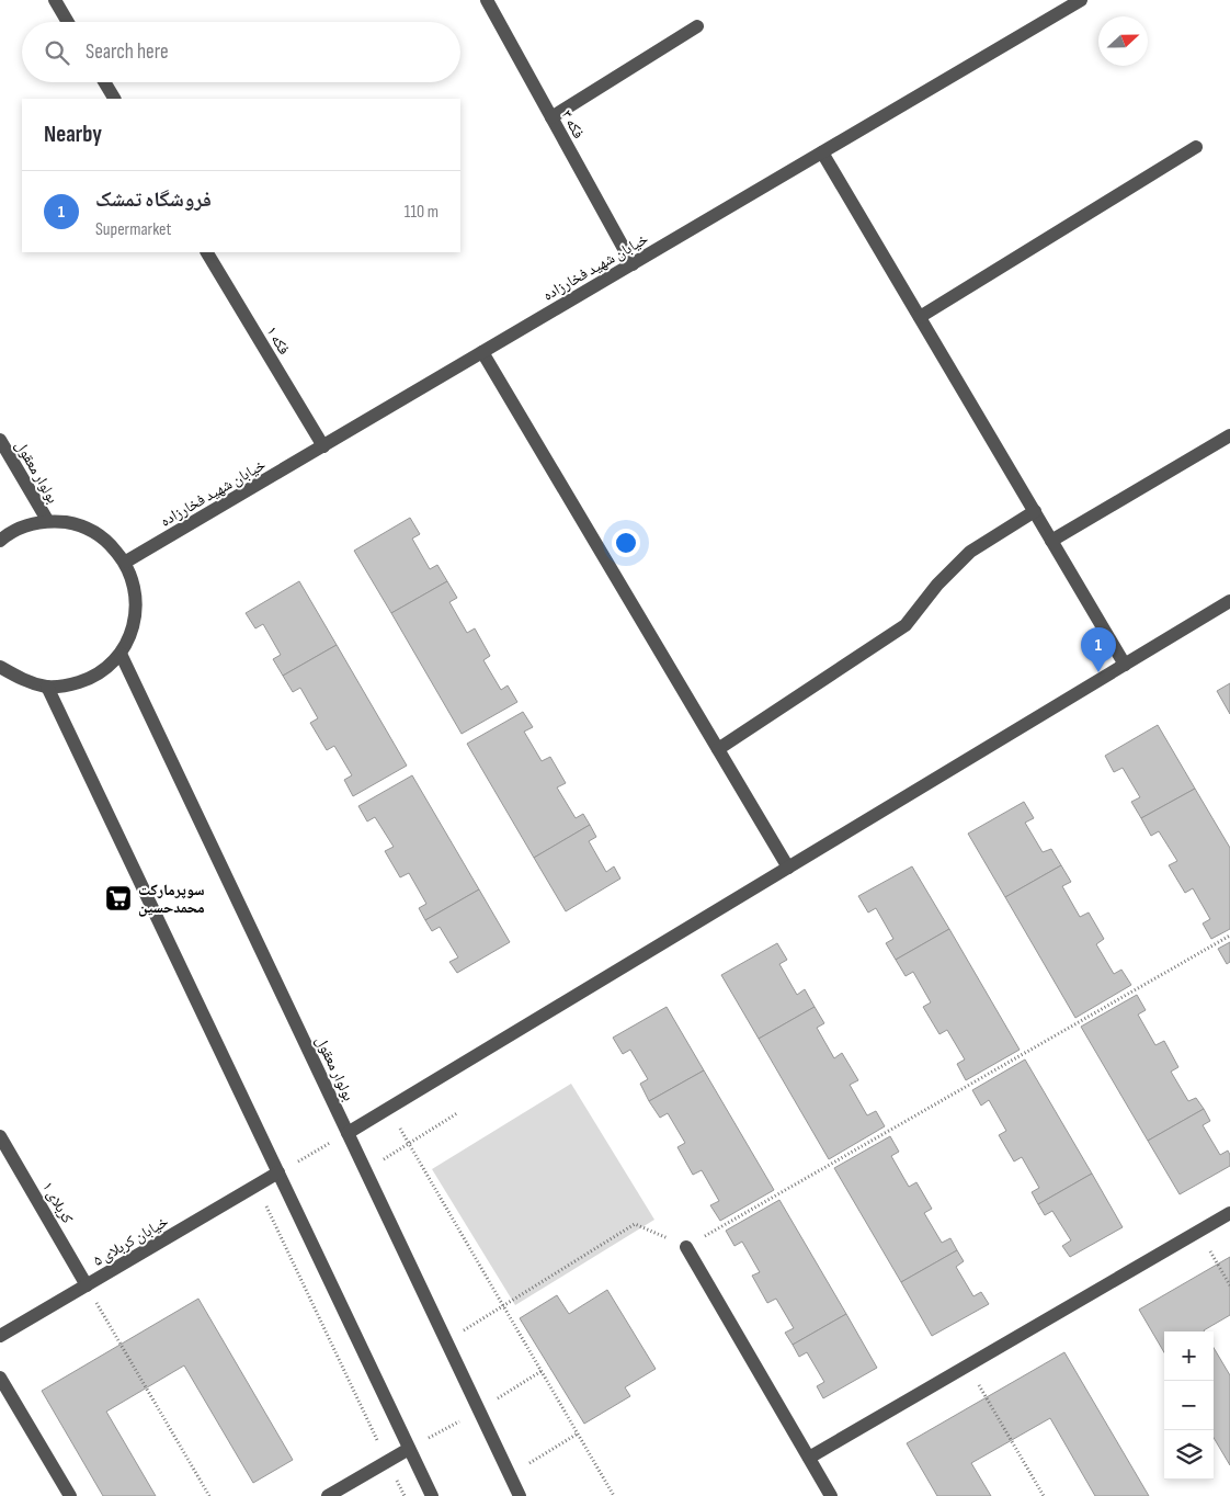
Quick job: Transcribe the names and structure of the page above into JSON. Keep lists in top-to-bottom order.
{
  "streets": {
    "street": [
      "فکه ۳",
      "خیابان شهید فخارزاده",
      "فکه ۱",
      "بولوار معقول",
      "کربلای ۱",
      "خیابان کربلای ۵"
    ]
  },
  "crossings": [
    ["فکه ۳", "خیابان شهید فخارزاده"],
    ["خیابان شهید فخارزاده", "فکه ۱"],
    ["کربلای ۱", "خیابان کربلای ۵"]
  ],
  "places": {
    "supermarket": ["سوپرمارکت محمدحسین"]
  },
  "north": "right",
  "page": {
    "search": "Search here",
    "heading": "Nearby",
    "list": [
      {
        "mark": "1",
        "name": "فروشگاه تمشک",
        "note": "Supermarket",
        "value": "110 m"
      }
    ],
    "pins": "1",
    "map_buttons": ["+", "−"]
  }
}
